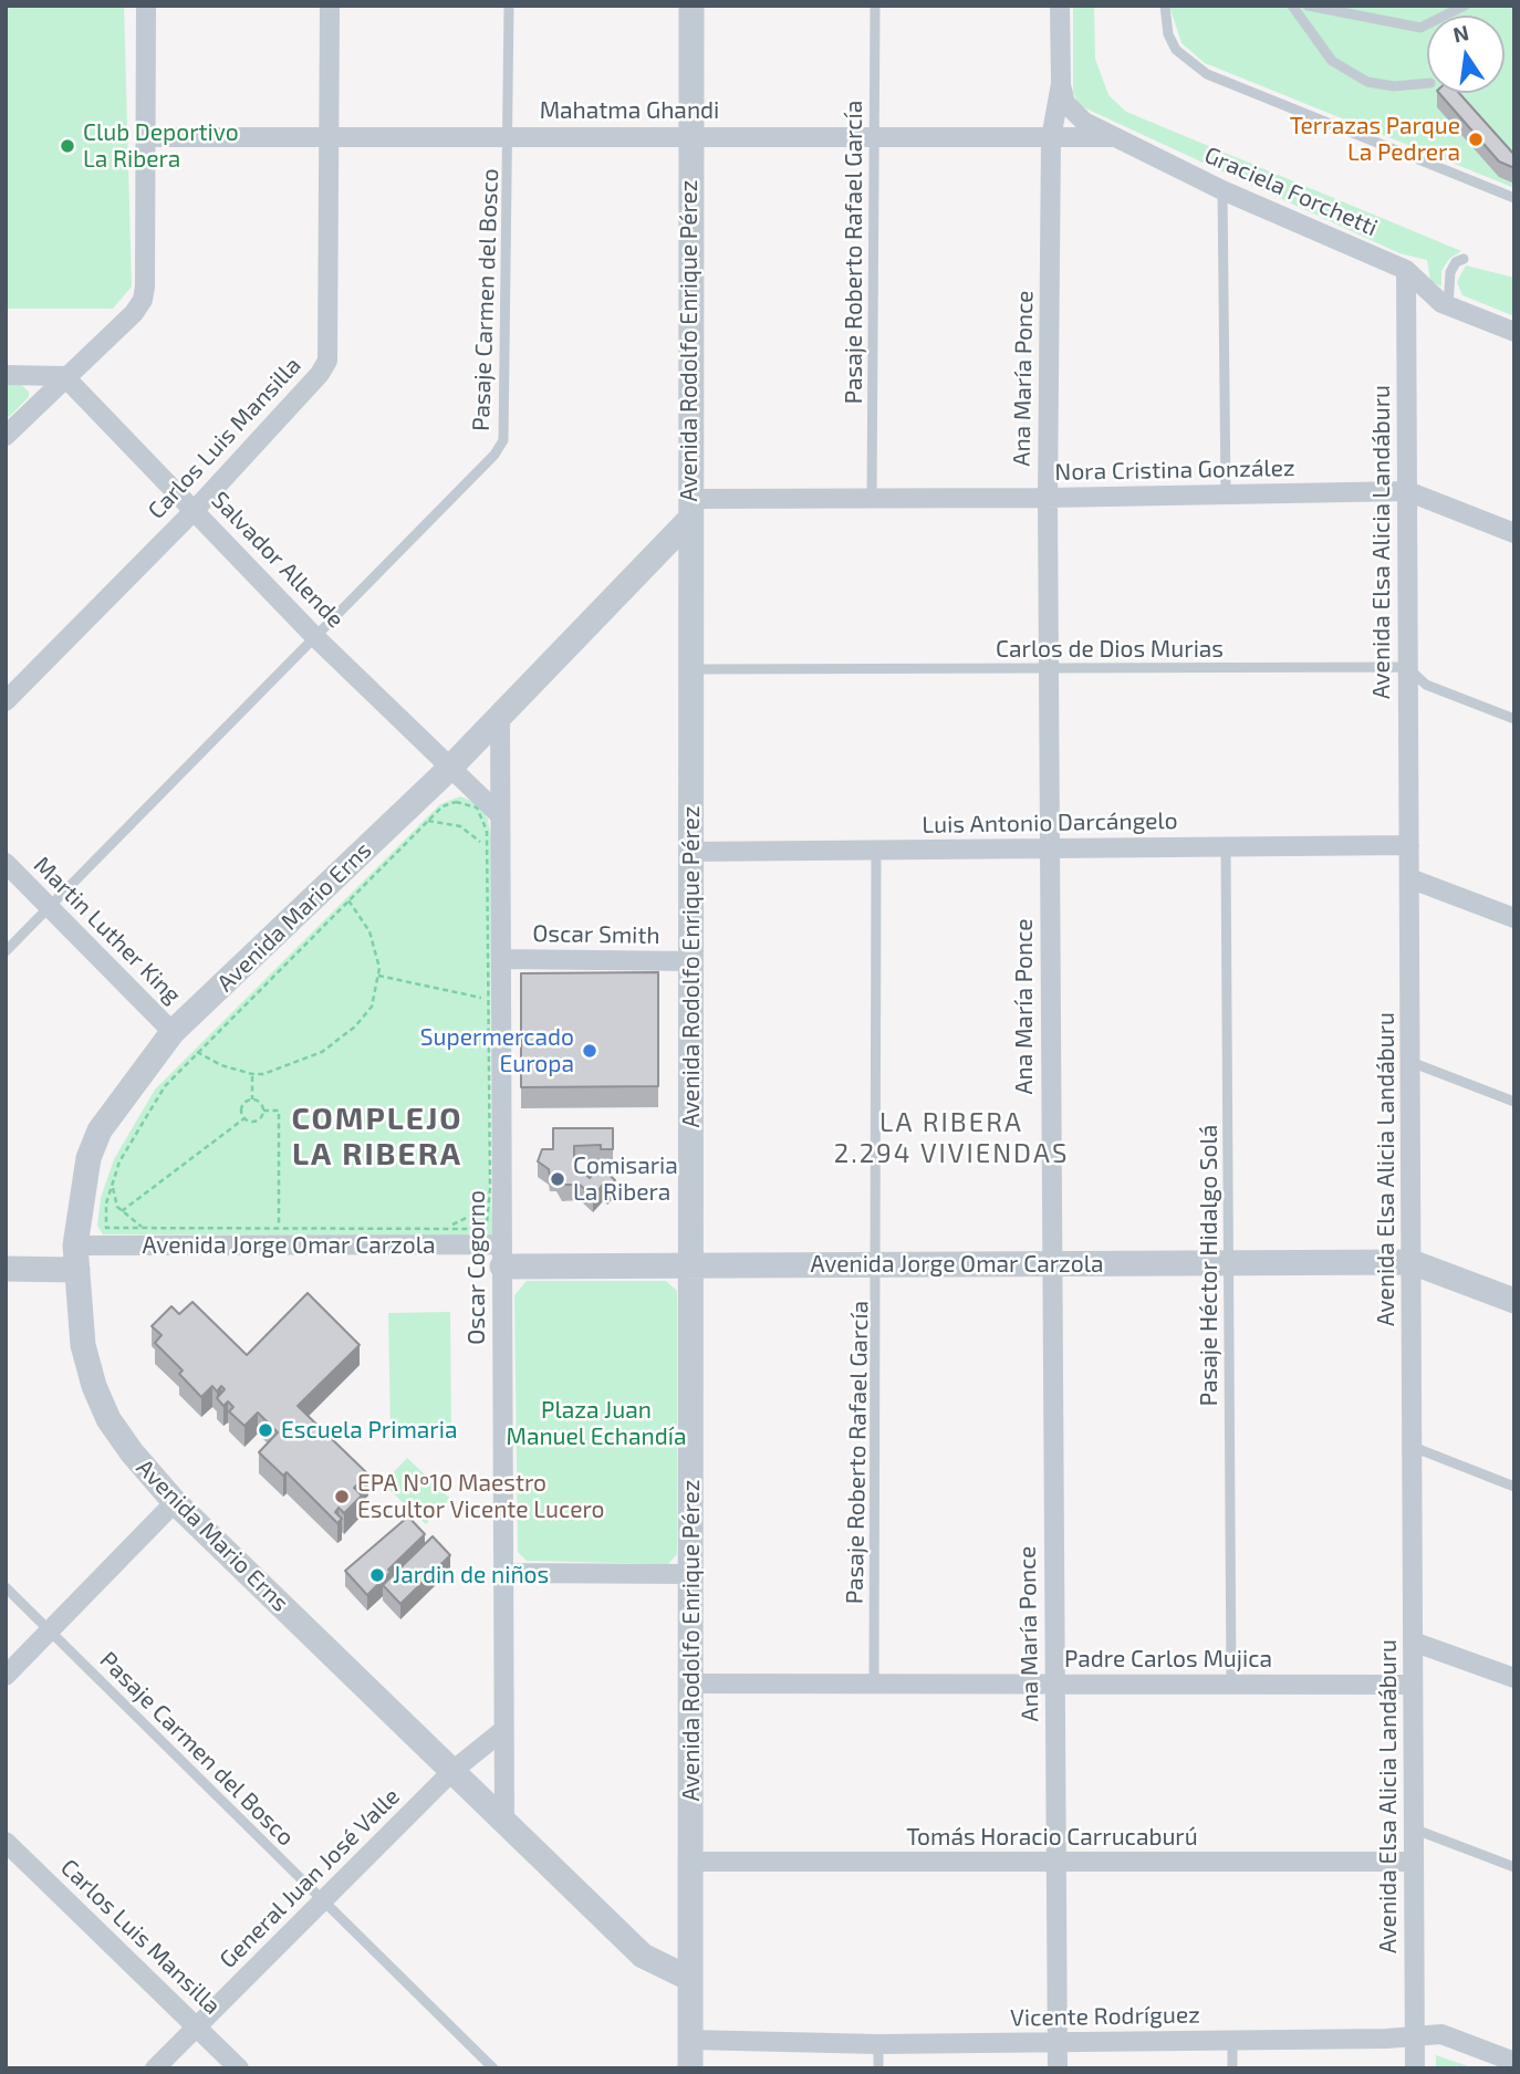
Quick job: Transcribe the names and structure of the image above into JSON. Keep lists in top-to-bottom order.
{
  "streets": {
    "street": [
      "Mahatma Ghandi",
      "Graciela Forchetti",
      "Avenida Rodolfo Enrique Pérez",
      "Ana María Ponce",
      "Carlos Luis Mansilla",
      "Nora Cristina González",
      "Avenida Elsa Alicia Landáburu",
      "Salvador Allende",
      "Luis Antonio Darcángelo",
      "Avenida Mario Erns",
      "Martin Luther King",
      "Oscar Smith",
      "Avenida Jorge Omar Carzola",
      "Oscar Cogorno",
      "Padre Carlos Mujica",
      "Tomás Horacio Carrucaburú",
      "General Juan José Valle",
      "Vicente Rodríguez"
    ],
    "lane": [
      "Pasaje Roberto Rafael García",
      "Pasaje Carmen del Bosco",
      "Carlos de Dios Murias",
      "Pasaje Héctor Hidalgo Solá"
    ]
  },
  "crossings": [
    ["Mahatma Ghandi", "Graciela Forchetti"],
    ["Mahatma Ghandi", "Pasaje Roberto Rafael García"],
    ["Mahatma Ghandi", "Pasaje Carmen del Bosco"],
    ["Mahatma Ghandi", "Avenida Rodolfo Enrique Pérez"],
    ["Mahatma Ghandi", "Ana María Ponce"],
    ["Mahatma Ghandi", "Carlos Luis Mansilla"],
    ["Graciela Forchetti", "Ana María Ponce"],
    ["Graciela Forchetti", "Avenida Elsa Alicia Landáburu"],
    ["Pasaje Roberto Rafael García", "Nora Cristina González"],
    ["Pasaje Roberto Rafael García", "Luis Antonio Darcángelo"],
    ["Pasaje Roberto Rafael García", "Avenida Jorge Omar Carzola"],
    ["Pasaje Roberto Rafael García", "Padre Carlos Mujica"],
    ["Pasaje Carmen del Bosco", "Salvador Allende"],
    ["Pasaje Carmen del Bosco", "Martin Luther King"],
    ["Pasaje Carmen del Bosco", "General Juan José Valle"],
    ["Avenida Rodolfo Enrique Pérez", "Nora Cristina González"],
    ["Avenida Rodolfo Enrique Pérez", "Carlos de Dios Murias"],
    ["Avenida Rodolfo Enrique Pérez", "Luis Antonio Darcángelo"],
    ["Avenida Rodolfo Enrique Pérez", "Avenida Mario Erns"],
    ["Avenida Rodolfo Enrique Pérez", "Oscar Smith"],
    ["Avenida Rodolfo Enrique Pérez", "Avenida Jorge Omar Carzola"],
    ["Avenida Rodolfo Enrique Pérez", "Padre Carlos Mujica"],
    ["Avenida Rodolfo Enrique Pérez", "Tomás Horacio Carrucaburú"],
    ["Avenida Rodolfo Enrique Pérez", "Vicente Rodríguez"],
    ["Ana María Ponce", "Nora Cristina González"],
    ["Ana María Ponce", "Carlos de Dios Murias"],
    ["Ana María Ponce", "Luis Antonio Darcángelo"],
    ["Ana María Ponce", "Avenida Jorge Omar Carzola"],
    ["Ana María Ponce", "Padre Carlos Mujica"],
    ["Ana María Ponce", "Tomás Horacio Carrucaburú"],
    ["Ana María Ponce", "Vicente Rodríguez"],
    ["Carlos Luis Mansilla", "Salvador Allende"],
    ["Carlos Luis Mansilla", "General Juan José Valle"],
    ["Nora Cristina González", "Avenida Elsa Alicia Landáburu"],
    ["Nora Cristina González", "Avenida Mario Erns"],
    ["Avenida Elsa Alicia Landáburu", "Carlos de Dios Murias"],
    ["Avenida Elsa Alicia Landáburu", "Luis Antonio Darcángelo"],
    ["Avenida Elsa Alicia Landáburu", "Avenida Jorge Omar Carzola"],
    ["Avenida Elsa Alicia Landáburu", "Padre Carlos Mujica"],
    ["Avenida Elsa Alicia Landáburu", "Tomás Horacio Carrucaburú"],
    ["Avenida Elsa Alicia Landáburu", "Vicente Rodríguez"],
    ["Salvador Allende", "Avenida Mario Erns"],
    ["Salvador Allende", "Oscar Cogorno"],
    ["Luis Antonio Darcángelo", "Pasaje Héctor Hidalgo Solá"],
    ["Avenida Mario Erns", "Martin Luther King"],
    ["Avenida Mario Erns", "Avenida Jorge Omar Carzola"],
    ["Avenida Mario Erns", "Oscar Cogorno"],
    ["Avenida Mario Erns", "General Juan José Valle"],
    ["Oscar Smith", "Oscar Cogorno"],
    ["Avenida Jorge Omar Carzola", "Pasaje Héctor Hidalgo Solá"],
    ["Avenida Jorge Omar Carzola", "Oscar Cogorno"],
    ["Pasaje Héctor Hidalgo Solá", "Padre Carlos Mujica"],
    ["Oscar Cogorno", "General Juan José Valle"]
  ],
  "districts": ["COMPLEJO LA RIBERA", "LA RIBERA 2.294 VIVIENDAS"],
  "parks": ["Plaza Juan Manuel Echandía"],
  "places": [
    "Terrazas Parque La Pedrera",
    "Club Deportivo La Ribera",
    "Supermercado Europa",
    "Comisaria La Ribera",
    "Escuela Primaria",
    "EPA Nº10 Maestro Escultor Vicente Lucero",
    "Jardin de niños"
  ],
  "north": "top"
}
